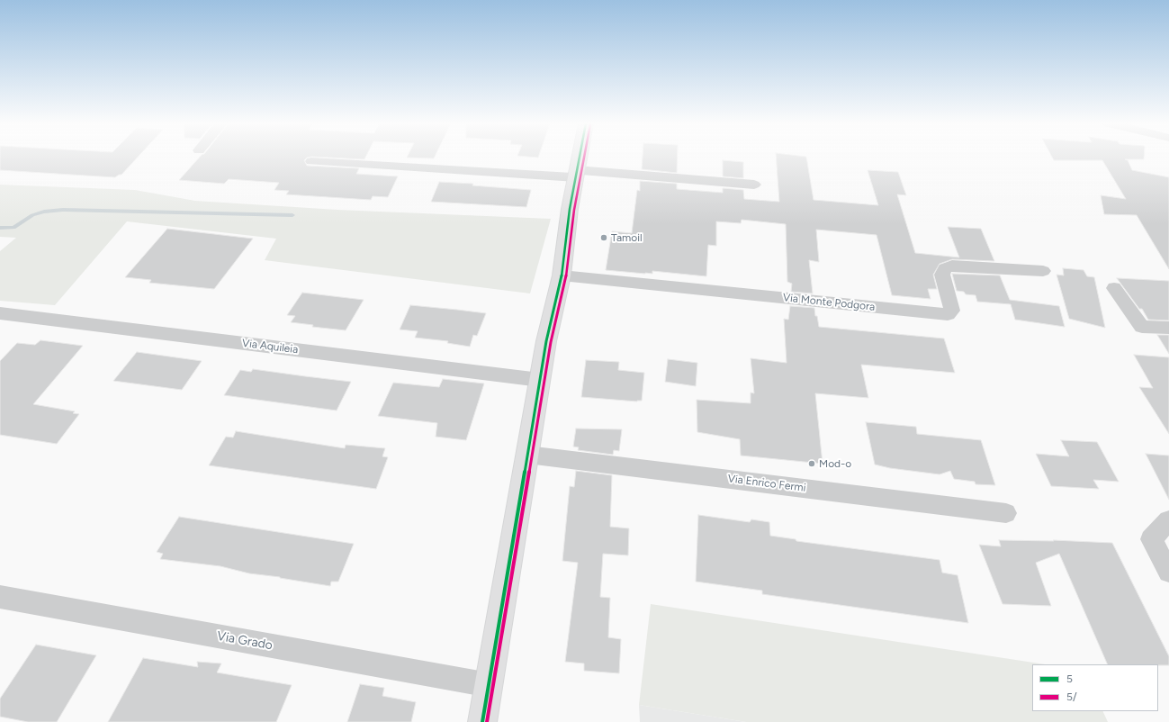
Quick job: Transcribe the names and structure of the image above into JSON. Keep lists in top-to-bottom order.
{
  "streets": {
    "street": [
      "Via Monte Podgora",
      "Via Aquileia",
      "Via Enrico Fermi",
      "Via Grado"
    ]
  },
  "places": ["Tamoil", "Mod-o"],
  "lines": ["transit line 5", "transit line 5/"],
  "legend": ["5", "5/"]
}
